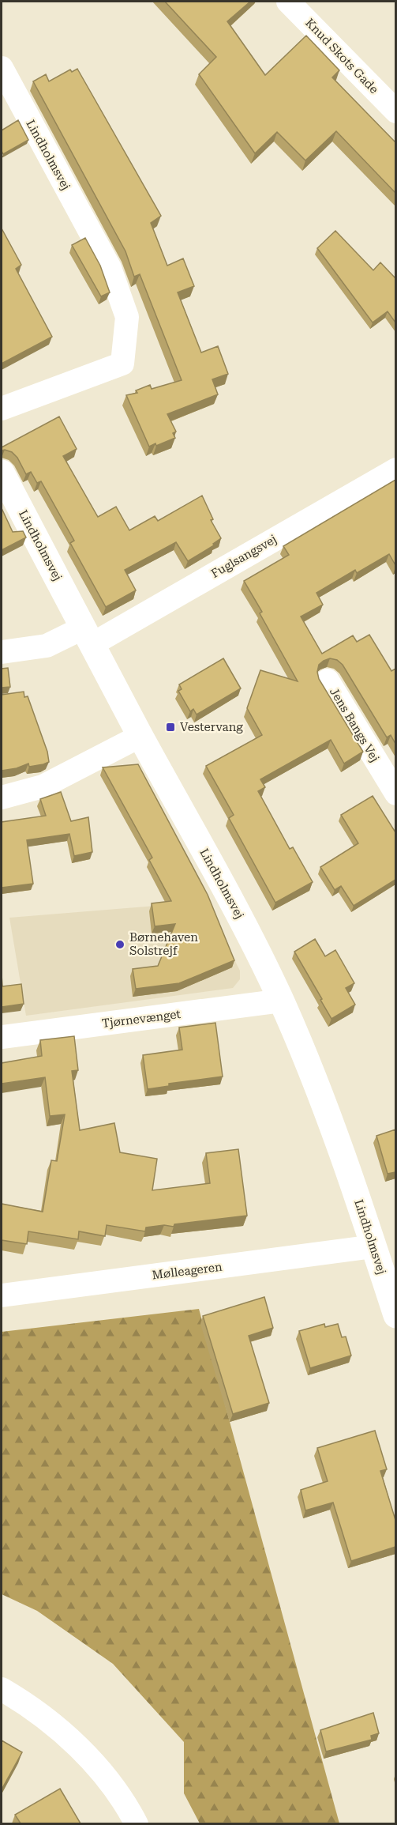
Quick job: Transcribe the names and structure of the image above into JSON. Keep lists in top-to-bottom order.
{
  "streets": {
    "street": [
      "Knud Skots Gade",
      "Lindholmsvej",
      "Fuglsangsvej",
      "Jens Bangs Vej",
      "Tjørnevænget",
      "Mølleageren"
    ]
  },
  "crossings": [
    ["Lindholmsvej", "Fuglsangsvej"],
    ["Lindholmsvej", "Tjørnevænget"],
    ["Lindholmsvej", "Mølleageren"]
  ],
  "places": {
    "transit": ["Vestervang"],
    "other": ["Børnehaven Solstrejf"]
  }
}
